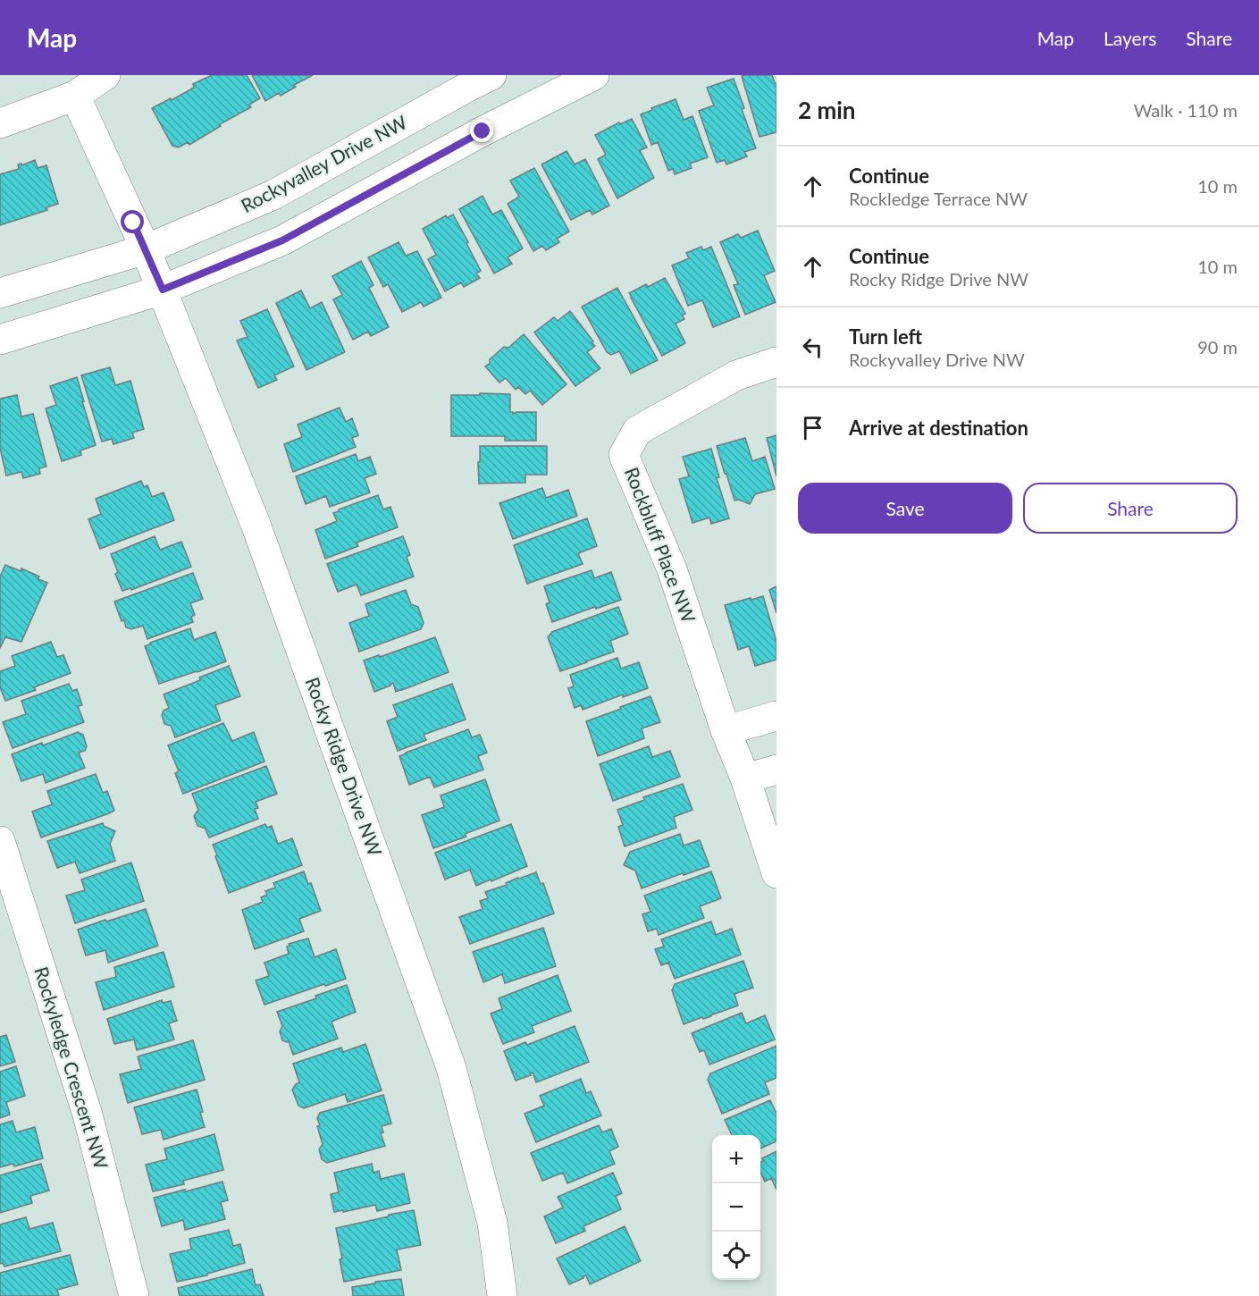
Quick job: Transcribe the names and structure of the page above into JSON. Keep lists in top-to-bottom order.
{
  "streets": {
    "street": [
      "Rockyvalley Drive NW",
      "Rockbluff Place NW",
      "Rocky Ridge Drive NW",
      "Rockyledge Crescent NW"
    ]
  },
  "crossings": [
    ["Rockyvalley Drive NW", "Rocky Ridge Drive NW"]
  ],
  "page": {
    "header": "Map",
    "nav": ["Map", "Layers", "Share"],
    "heading": ["2 min", "Walk · 110 m"],
    "list": [
      ["Continue", "Rockledge Terrace NW", "10 m"],
      ["Continue", "Rocky Ridge Drive NW", "10 m"],
      ["Turn left", "Rockyvalley Drive NW", "90 m"],
      "Arrive at destination"
    ],
    "buttons": ["Save", "Share"],
    "map_buttons": ["+", "−"]
  }
}
